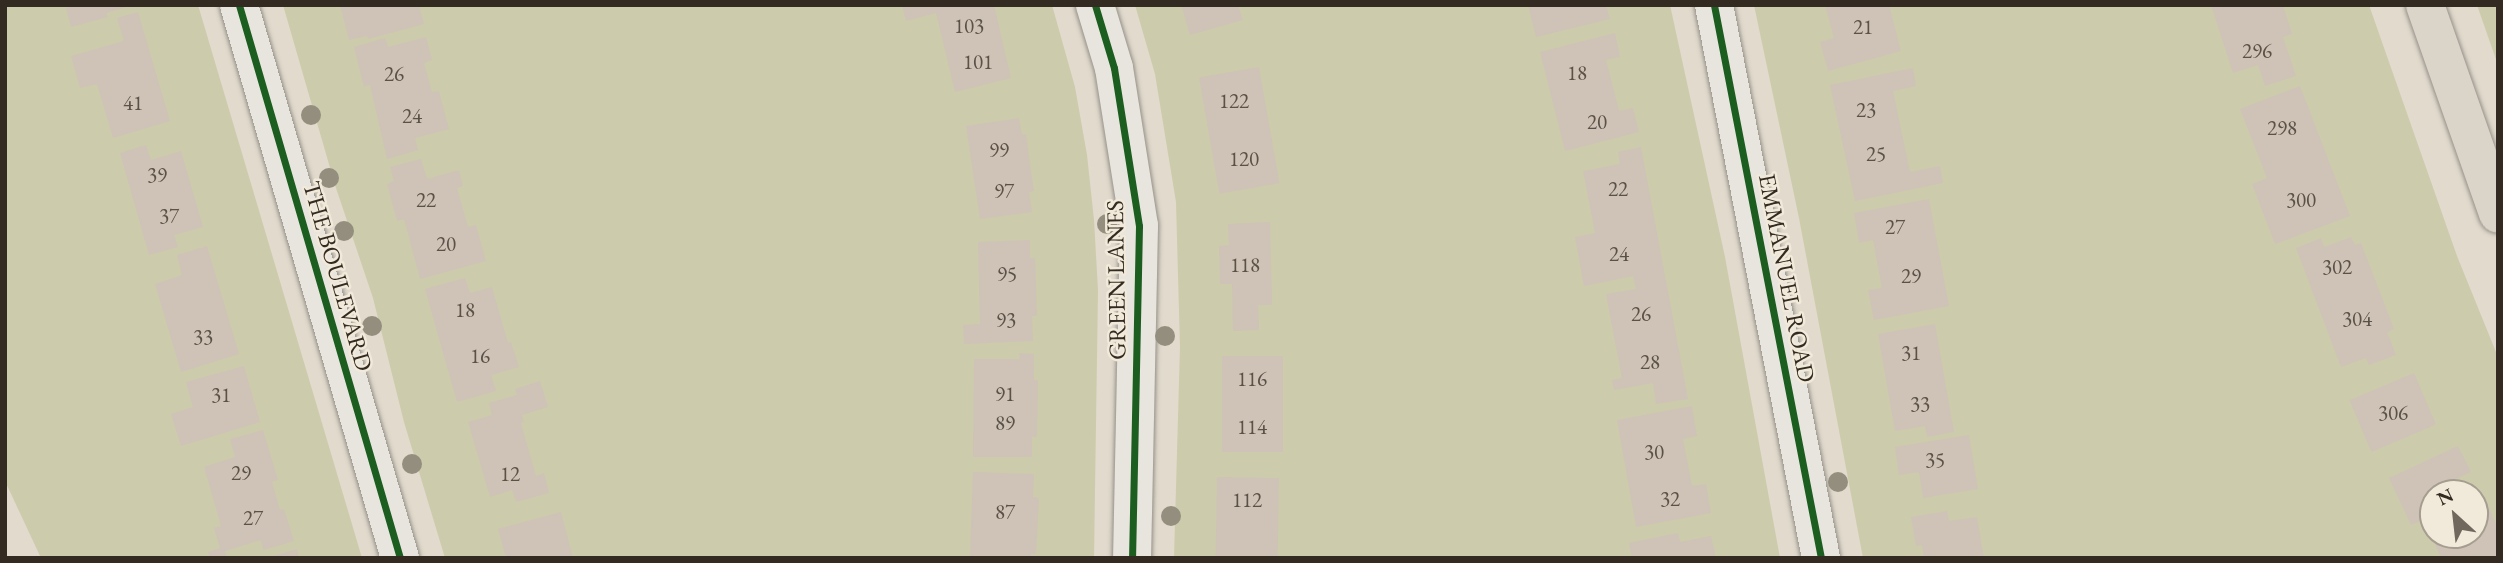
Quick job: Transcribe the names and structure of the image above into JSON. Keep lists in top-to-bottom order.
{
  "streets": {
    "street": ["THE BOULEVARD", "EMMANUEL ROAD", "GREEN LANES"]
  },
  "house_numbers": [
    "103",
    "21",
    "296",
    "101",
    "18",
    "26",
    "122",
    "41",
    "23",
    "24",
    "20",
    "298",
    "99",
    "25",
    "120",
    "39",
    "22",
    "97",
    "22",
    "300",
    "37",
    "27",
    "20",
    "24",
    "118",
    "302",
    "95",
    "29",
    "18",
    "26",
    "304",
    "93",
    "33",
    "31",
    "16",
    "28",
    "116",
    "91",
    "31",
    "33",
    "306",
    "89",
    "114",
    "30",
    "35",
    "29",
    "12",
    "32",
    "112",
    "87",
    "27"
  ],
  "north": "top left"
}
